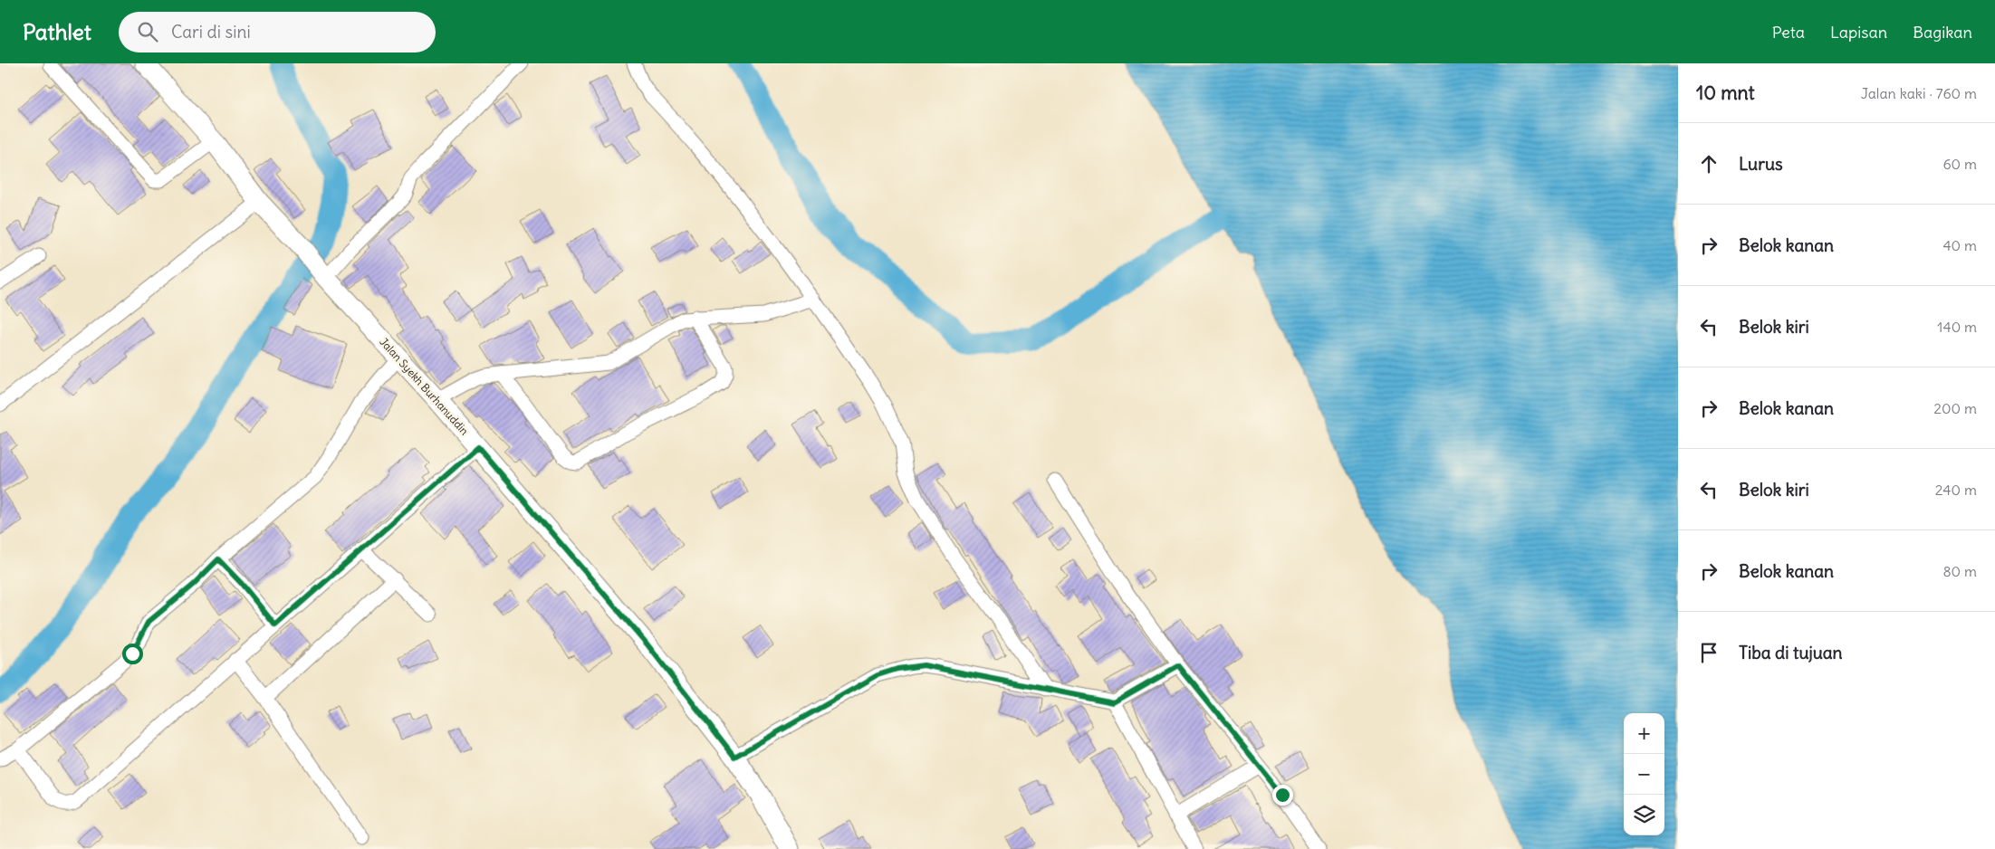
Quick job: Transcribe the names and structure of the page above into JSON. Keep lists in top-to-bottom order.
{
  "streets": {
    "main road": ["Jalan Syekh Burhanuddin"]
  },
  "page": {
    "header": "Pathlet",
    "search": "Cari di sini",
    "nav": ["Peta", "Lapisan", "Bagikan"],
    "heading": ["10 mnt", "Jalan kaki · 760 m"],
    "list": [
      ["Lurus", "60 m"],
      ["Belok kanan", "40 m"],
      ["Belok kiri", "140 m"],
      ["Belok kanan", "200 m"],
      ["Belok kiri", "240 m"],
      ["Belok kanan", "80 m"],
      "Tiba di tujuan"
    ],
    "map_buttons": ["+", "−"]
  }
}
